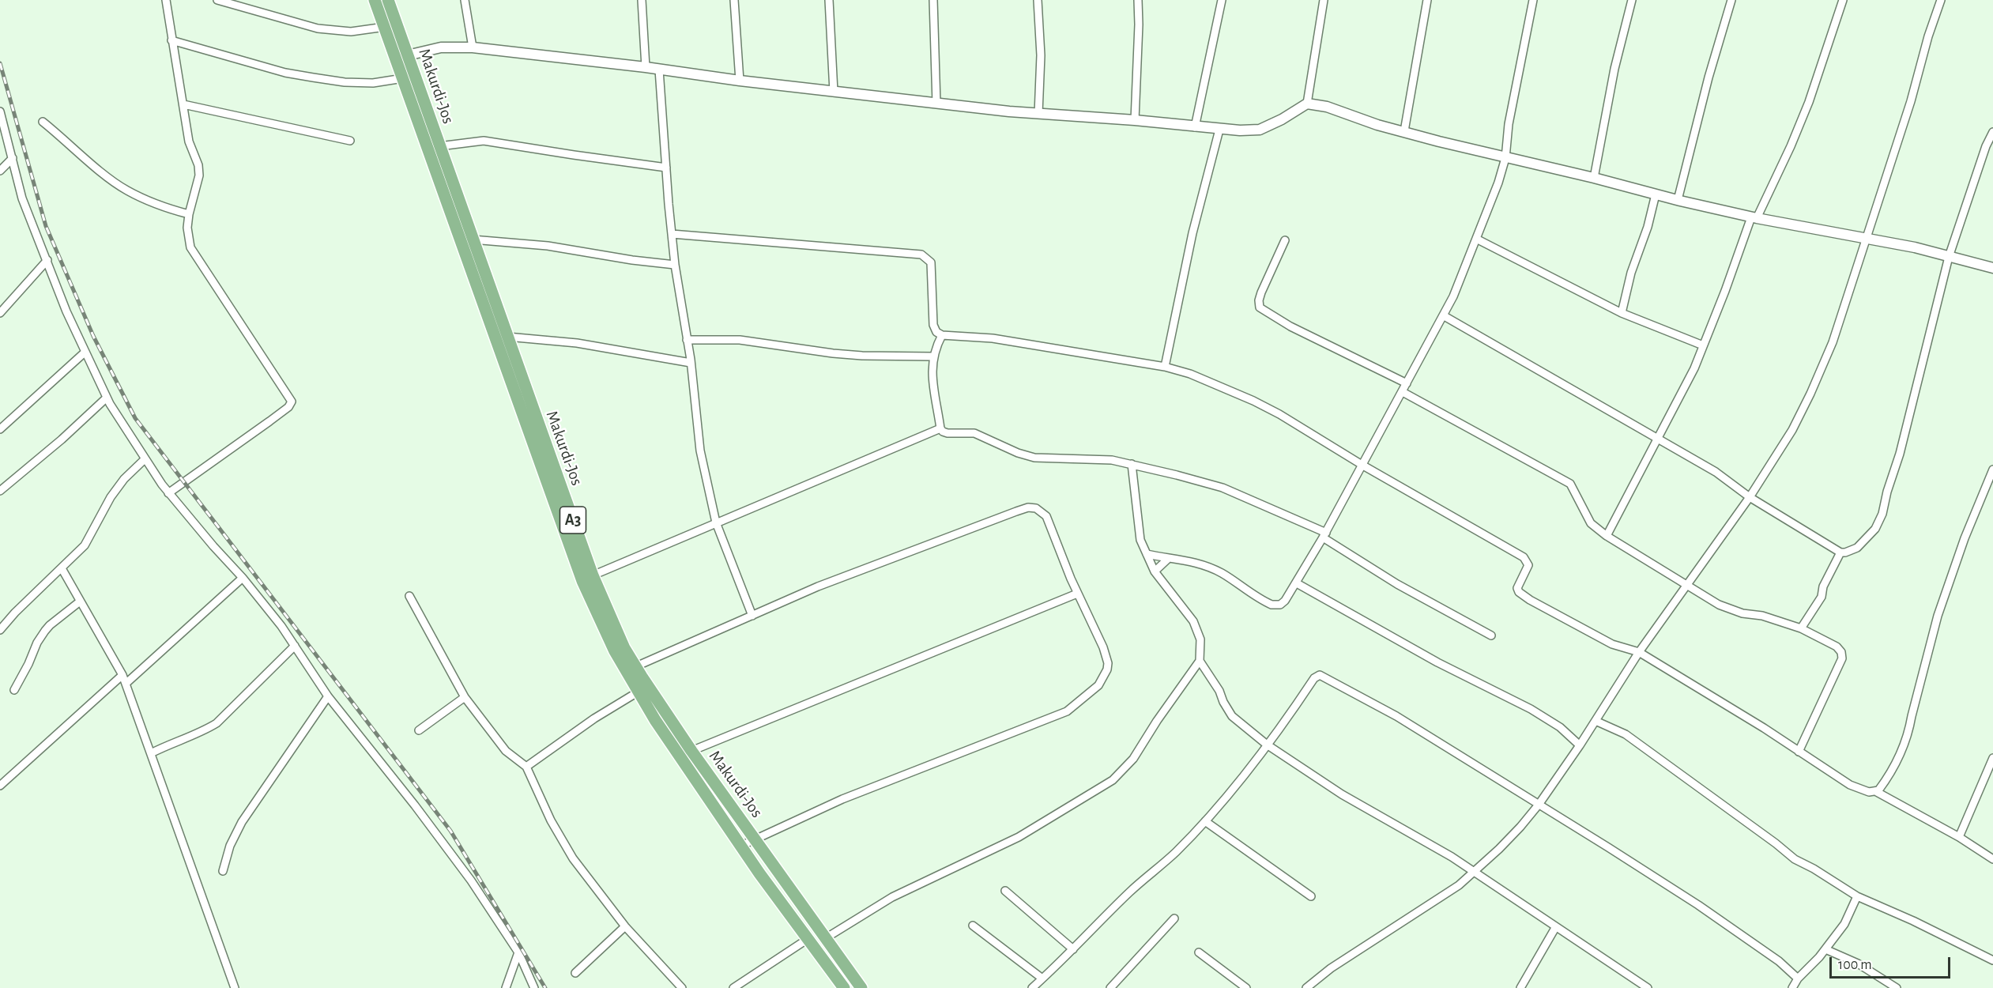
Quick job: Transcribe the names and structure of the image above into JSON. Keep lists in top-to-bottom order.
{
  "streets": {
    "highway": ["Makurdi-Jos", "A3"]
  },
  "scale_bar": "100 m"
}
